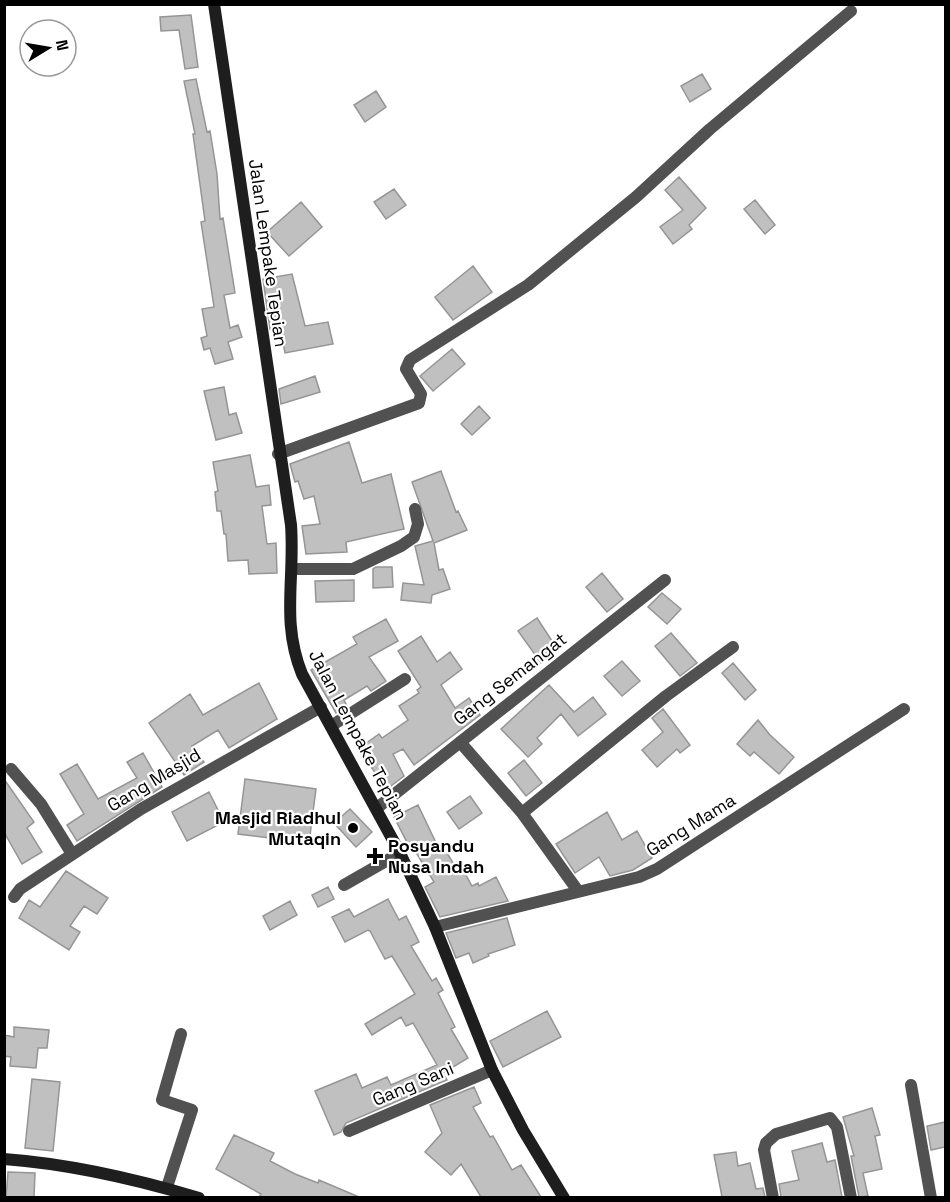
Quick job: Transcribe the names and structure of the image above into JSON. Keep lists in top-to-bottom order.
{
  "streets": {
    "street": [
      "Jalan Lempake Tepian",
      "Gang Semangat",
      "Gang Masjid",
      "Gang Mama",
      "Gang Sani"
    ]
  },
  "crossings": [
    ["Jalan Lempake Tepian", "Gang Semangat"],
    ["Jalan Lempake Tepian", "Gang Masjid"],
    ["Jalan Lempake Tepian", "Gang Mama"],
    ["Jalan Lempake Tepian", "Gang Sani"]
  ],
  "places": {
    "other": ["Masjid Riadhul Mutaqin"],
    "health": ["Posyandu Nusa Indah"]
  },
  "north": "right"
}
